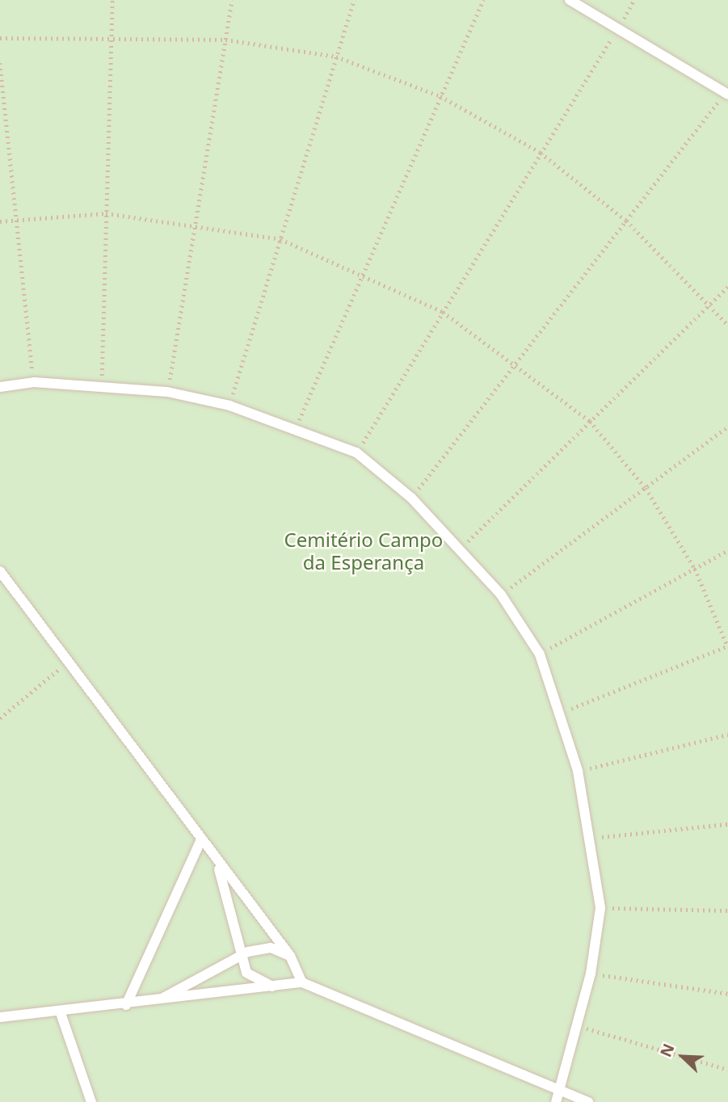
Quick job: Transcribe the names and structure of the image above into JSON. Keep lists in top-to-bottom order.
{
  "parks": ["Cemitério Campo da Esperança"],
  "north": "top left"
}
